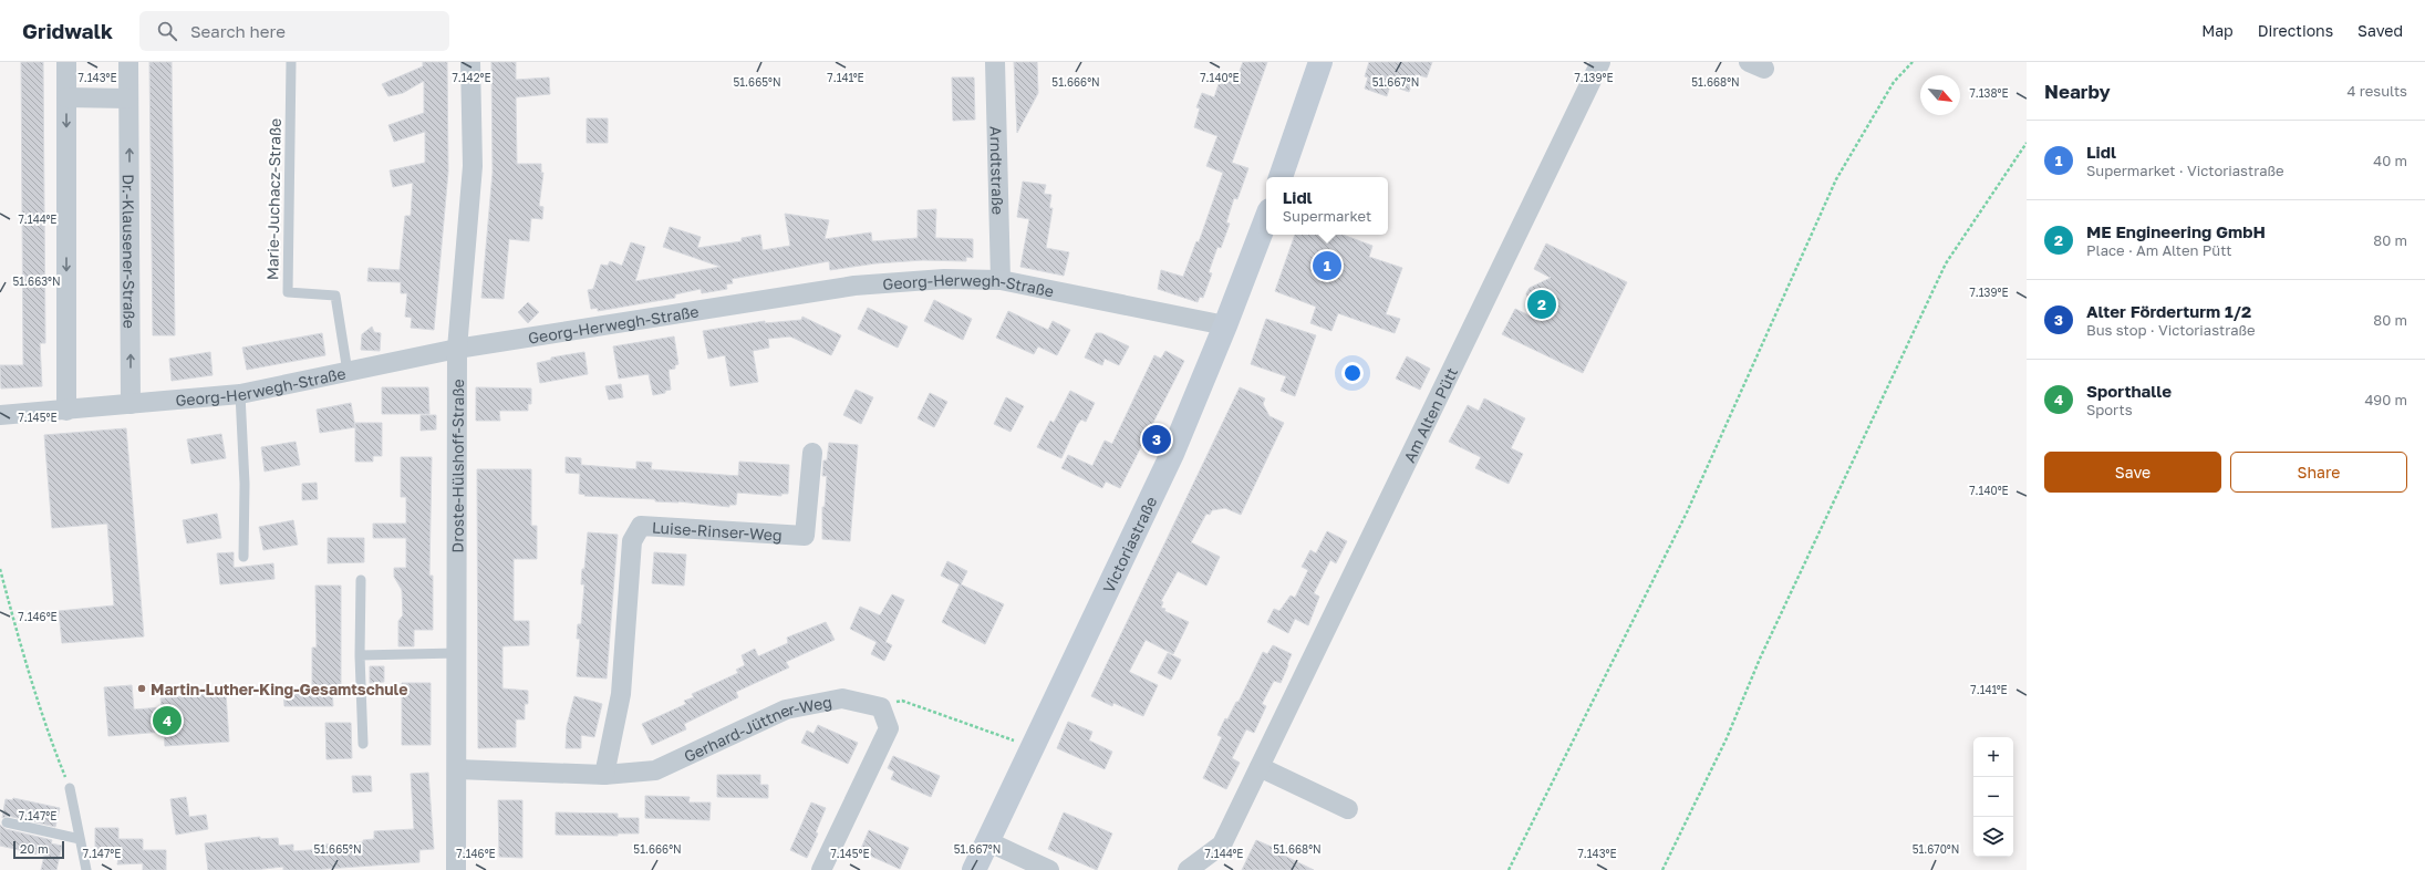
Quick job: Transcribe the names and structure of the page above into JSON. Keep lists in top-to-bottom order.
{
  "streets": {
    "main road": ["Victoriastraße"],
    "street": [
      "Arndtstraße",
      "Dr.-Klausener-Straße",
      "Georg-Herwegh-Straße",
      "Am Alten Pütt",
      "Droste-Hülshoff-Straße",
      "Luise-Rinser-Weg",
      "Gerhard-Jüttner-Weg"
    ],
    "lane": ["Marie-Juchacz-Straße"]
  },
  "crossings": [
    ["Arndtstraße", "Georg-Herwegh-Straße"],
    ["Marie-Juchacz-Straße", "Georg-Herwegh-Straße"],
    ["Dr.-Klausener-Straße", "Georg-Herwegh-Straße"],
    ["Georg-Herwegh-Straße", "Droste-Hülshoff-Straße"],
    ["Georg-Herwegh-Straße", "Victoriastraße"],
    ["Droste-Hülshoff-Straße", "Gerhard-Jüttner-Weg"],
    ["Luise-Rinser-Weg", "Gerhard-Jüttner-Weg"]
  ],
  "places": ["Martin-Luther-King-Gesamtschule"],
  "scale_bar": "20 m",
  "north": "bottom right",
  "page": {
    "header": "Gridwalk",
    "search": "Search here",
    "nav": ["Map", "Directions", "Saved"],
    "heading": ["Nearby", "4 results"],
    "list": [
      {
        "mark": "1",
        "name": "Lidl",
        "note": "Supermarket · Victoriastraße",
        "value": "40 m"
      },
      {
        "mark": "2",
        "name": "ME Engineering GmbH",
        "note": "Place · Am Alten Pütt",
        "value": "80 m"
      },
      {
        "mark": "3",
        "name": "Alter Förderturm 1/2",
        "note": "Bus stop · Victoriastraße",
        "value": "80 m"
      },
      {
        "mark": "4",
        "name": "Sporthalle",
        "note": "Sports",
        "value": "490 m"
      }
    ],
    "popup": ["Lidl", "Supermarket"],
    "pins": [
      "1",
      "2",
      "3",
      "4"
    ],
    "buttons": ["Save", "Share"],
    "map_buttons": ["+", "−"],
    "scale": "20 m"
  },
  "coordinates": [
    "7.143°E",
    "7.142°E",
    "7.141°E",
    "7.140°E",
    "7.139°E",
    "51.665°N",
    "51.666°N",
    "51.667°N",
    "51.668°N",
    "7.138°E",
    "7.144°E",
    "51.663°N",
    "7.145°E",
    "7.146°E",
    "7.147°E",
    "51.670°N"
  ]
}
